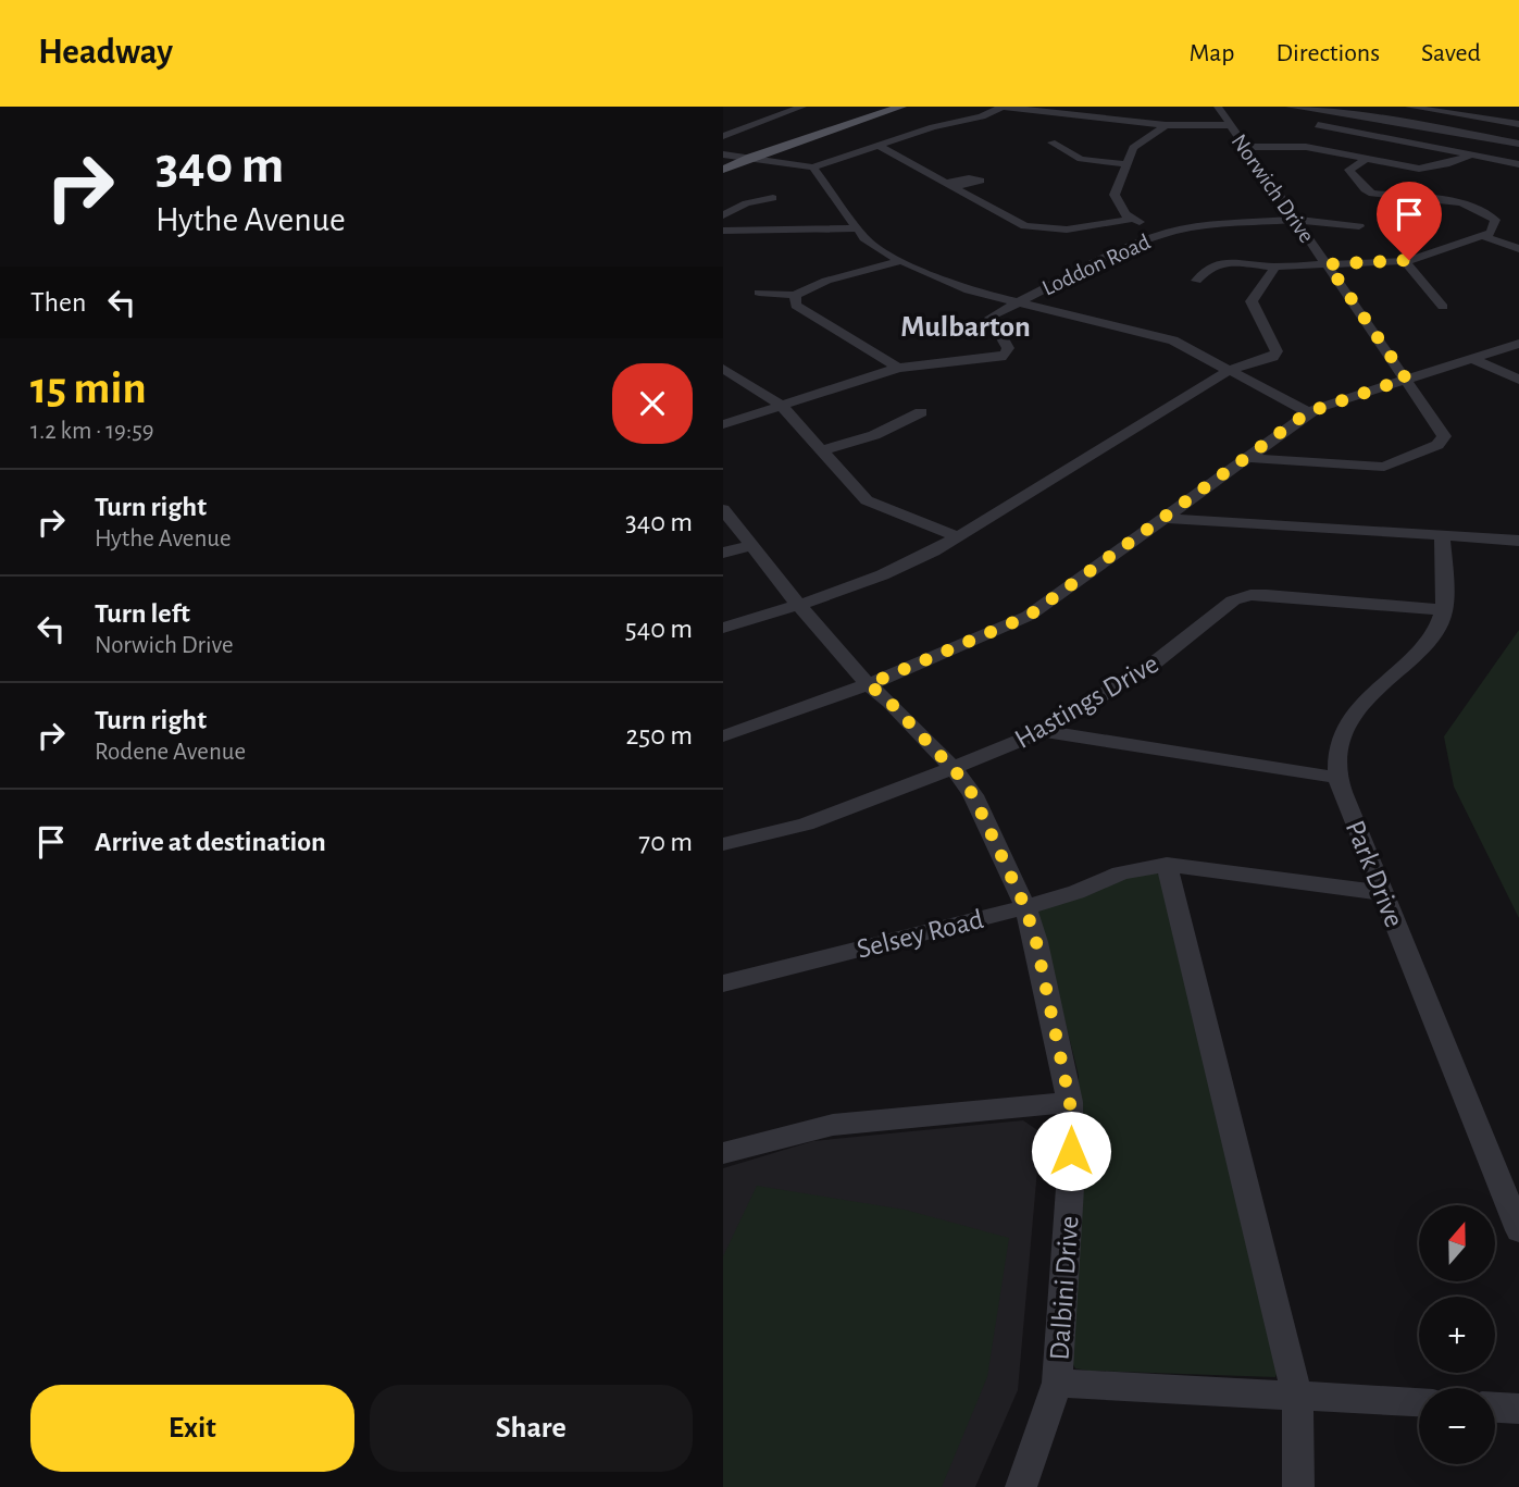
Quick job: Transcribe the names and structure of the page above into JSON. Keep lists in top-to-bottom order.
{
  "streets": {
    "street": [
      "Norwich Drive",
      "Loddon Road",
      "Hastings Drive",
      "Park Drive",
      "Selsey Road",
      "Dalbini Drive"
    ]
  },
  "crossings": [
    ["Norwich Drive", "Loddon Road"],
    ["Hastings Drive", "Park Drive"],
    ["Hastings Drive", "Dalbini Drive"],
    ["Park Drive", "Selsey Road"],
    ["Selsey Road", "Dalbini Drive"]
  ],
  "districts": ["Mulbarton"],
  "north": "top",
  "page": {
    "header": "Headway",
    "nav": ["Map", "Directions", "Saved"],
    "turn": ["340 m", "Hythe Avenue"],
    "then": "Then",
    "heading": ["15 min", "1.2 km · 19:59"],
    "list": [
      {
        "name": "Turn right",
        "note": "Hythe Avenue",
        "value": "340 m"
      },
      {
        "name": "Turn left",
        "note": "Norwich Drive",
        "value": "540 m"
      },
      {
        "name": "Turn right",
        "note": "Rodene Avenue",
        "value": "250 m"
      },
      {
        "name": "Arrive at destination",
        "value": "70 m"
      }
    ],
    "map_buttons": ["+", "−"],
    "buttons": ["Exit", "Share"]
  }
}
